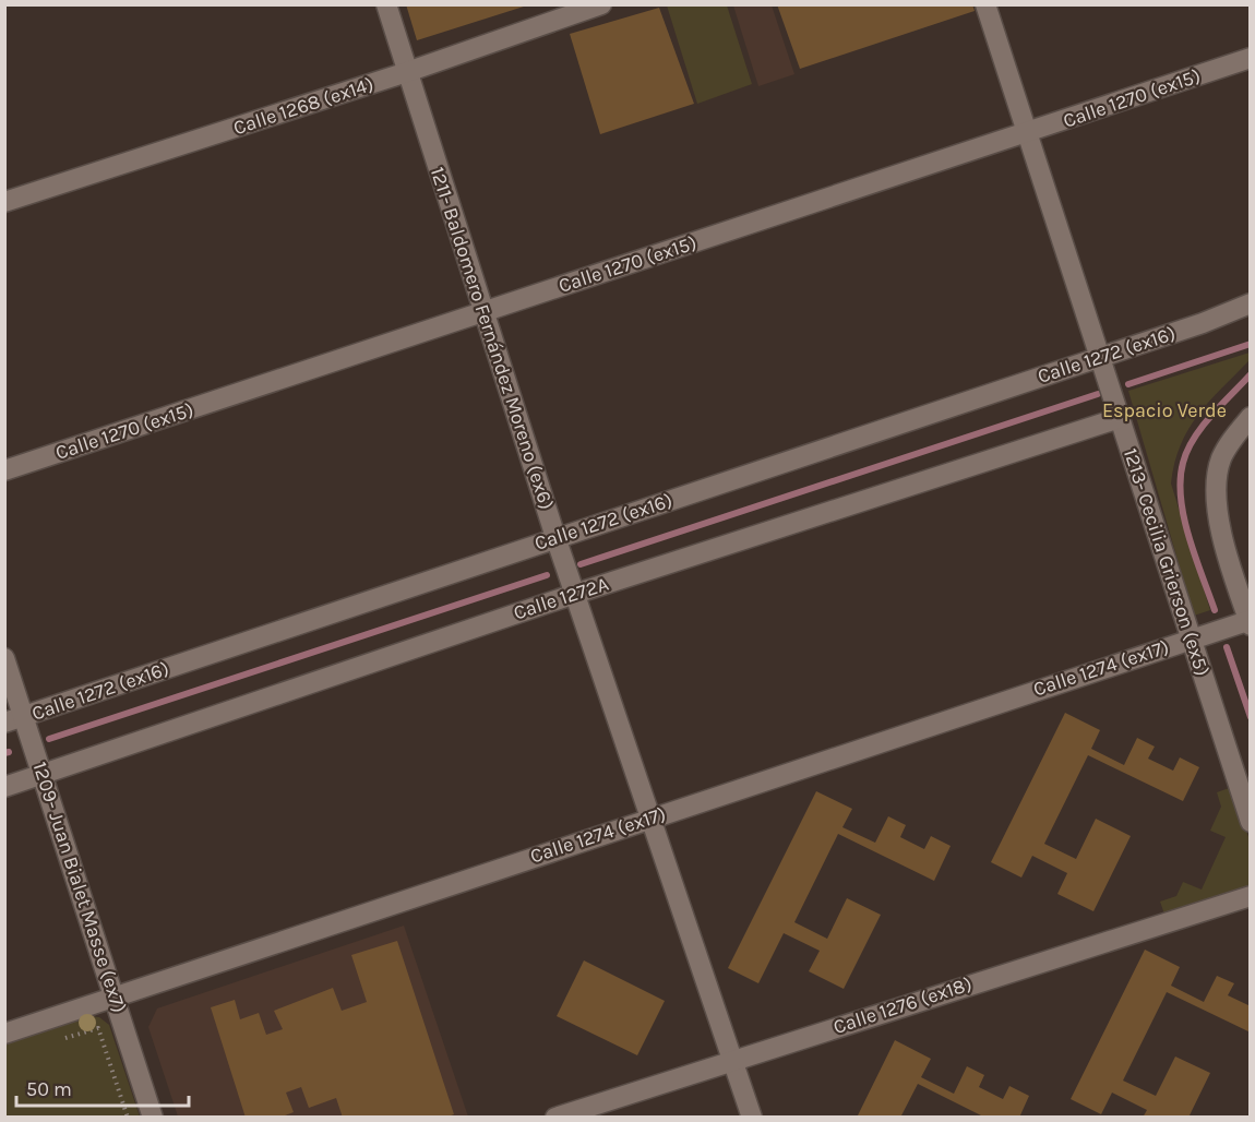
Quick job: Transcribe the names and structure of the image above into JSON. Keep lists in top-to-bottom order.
{
  "streets": {
    "street": [
      "Calle 1270 (ex15)",
      "Calle 1268 (ex14)",
      "1211- Baldomero Fernández Moreno (ex6)",
      "Calle 1272 (ex16)",
      "1213- Cecilia Grierson (ex5)",
      "Calle 1272A",
      "Calle 1274 (ex17)",
      "1209- Juan Bialet Masse (ex7)",
      "Calle 1276 (ex18)"
    ]
  },
  "crossings": [
    ["Calle 1270 (ex15)", "1211- Baldomero Fernández Moreno (ex6)"],
    ["Calle 1270 (ex15)", "1213- Cecilia Grierson (ex5)"],
    ["Calle 1268 (ex14)", "1211- Baldomero Fernández Moreno (ex6)"],
    ["1211- Baldomero Fernández Moreno (ex6)", "Calle 1272 (ex16)"],
    ["1211- Baldomero Fernández Moreno (ex6)", "Calle 1272A"],
    ["1211- Baldomero Fernández Moreno (ex6)", "Calle 1274 (ex17)"],
    ["1211- Baldomero Fernández Moreno (ex6)", "Calle 1276 (ex18)"],
    ["Calle 1272 (ex16)", "1213- Cecilia Grierson (ex5)"],
    ["Calle 1272 (ex16)", "1209- Juan Bialet Masse (ex7)"],
    ["1213- Cecilia Grierson (ex5)", "Calle 1272A"],
    ["1213- Cecilia Grierson (ex5)", "Calle 1274 (ex17)"],
    ["Calle 1272A", "1209- Juan Bialet Masse (ex7)"],
    ["Calle 1274 (ex17)", "1209- Juan Bialet Masse (ex7)"]
  ],
  "parks": ["Espacio Verde"],
  "scale_bar": "50 m"
}
